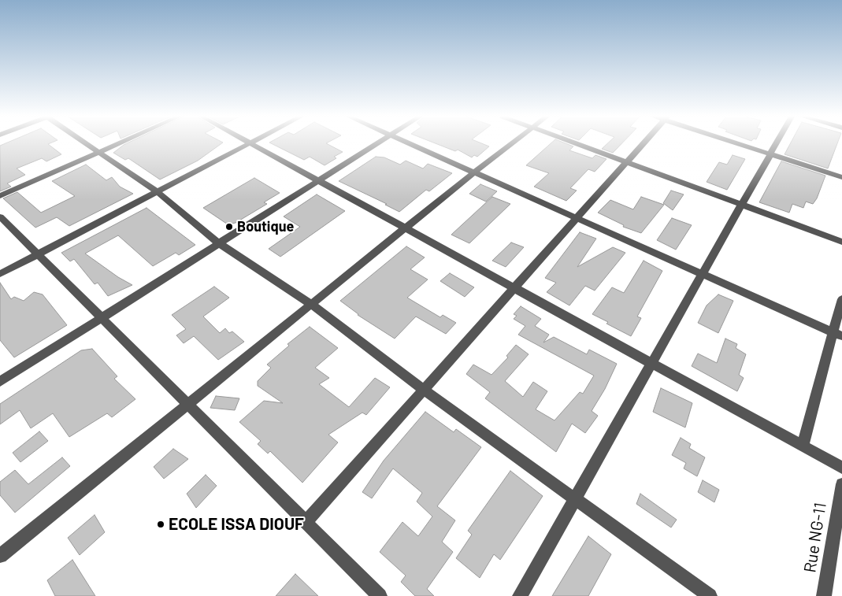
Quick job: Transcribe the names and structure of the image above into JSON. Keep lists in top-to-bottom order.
{
  "streets": {
    "street": ["Rue NG-11"]
  },
  "places": ["Boutique", "ECOLE ISSA DIOUF"]
}
